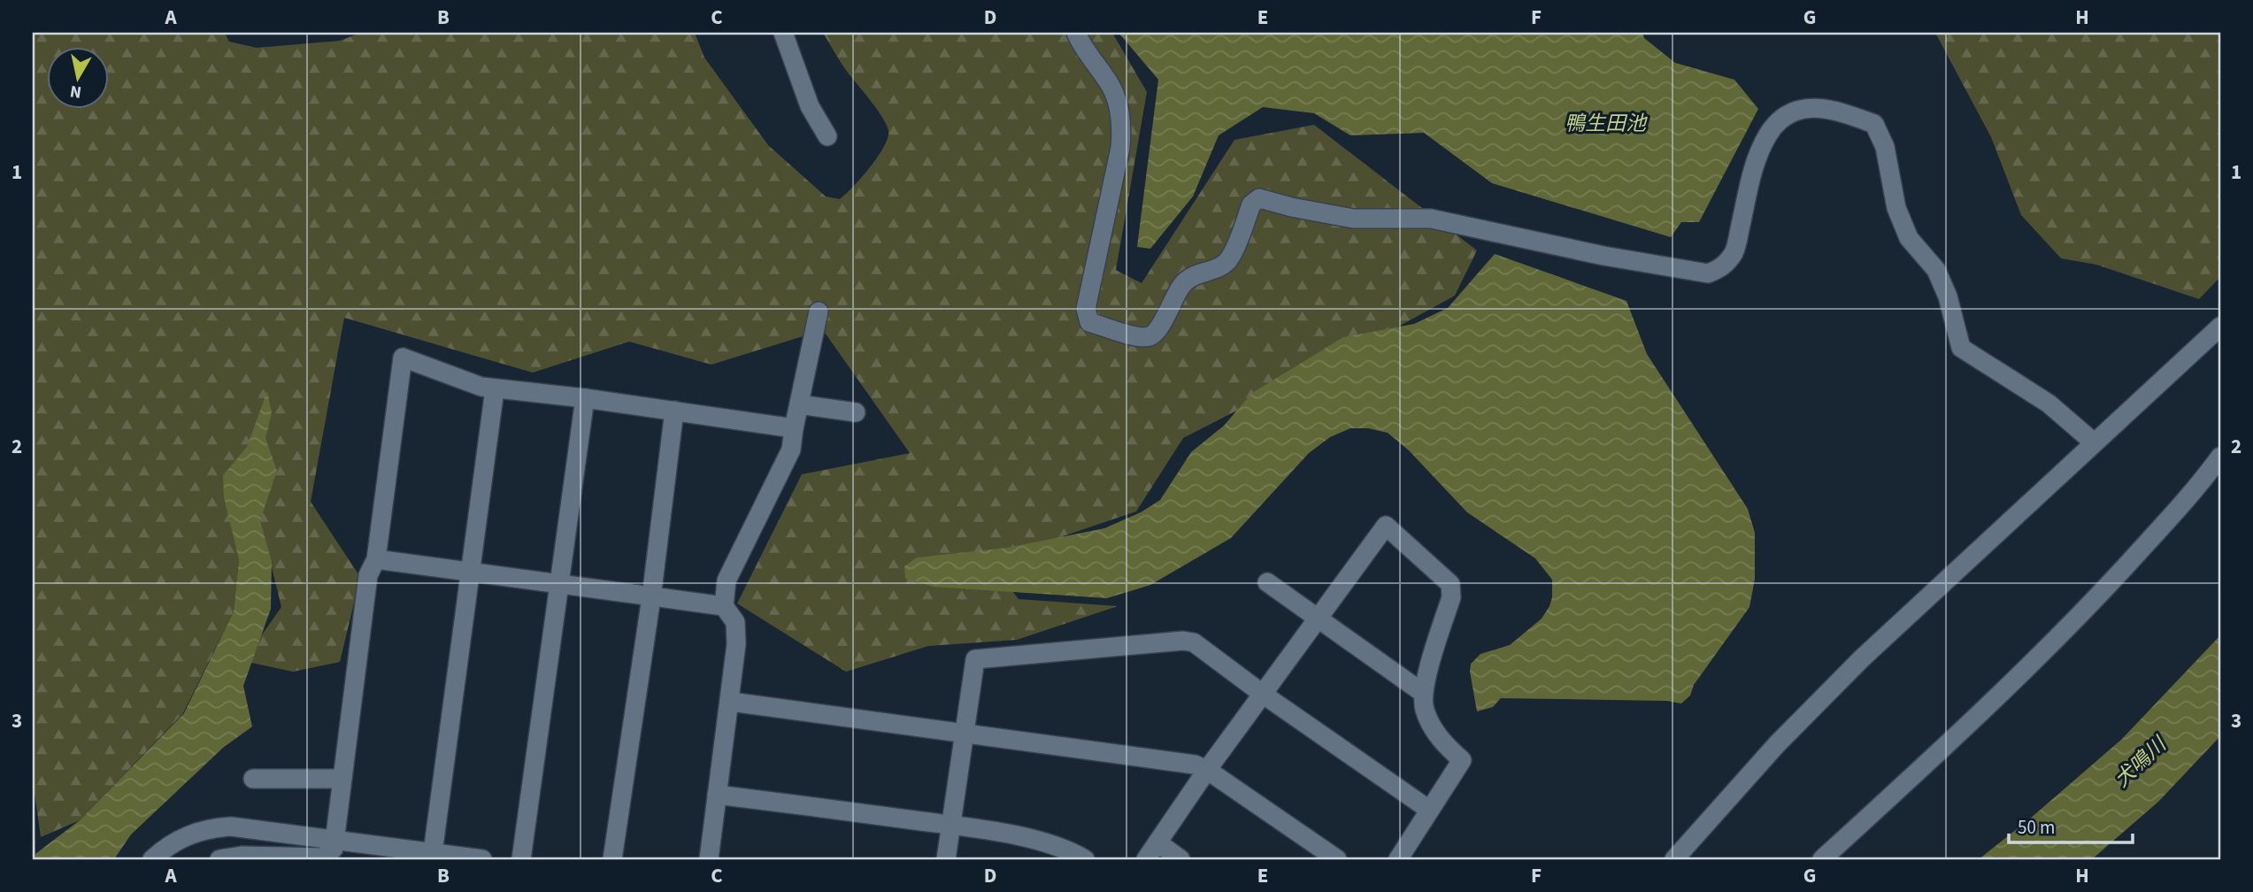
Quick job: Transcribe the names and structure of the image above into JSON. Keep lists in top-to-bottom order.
{
  "water": ["鴨生田池", "犬鳴川"],
  "scale_bar": "50 m",
  "north": "bottom",
  "grid": {
    "columns": [
      "A",
      "B",
      "C",
      "D",
      "E",
      "F",
      "G",
      "H"
    ],
    "rows": ["1", "2", "3"]
  }
}
